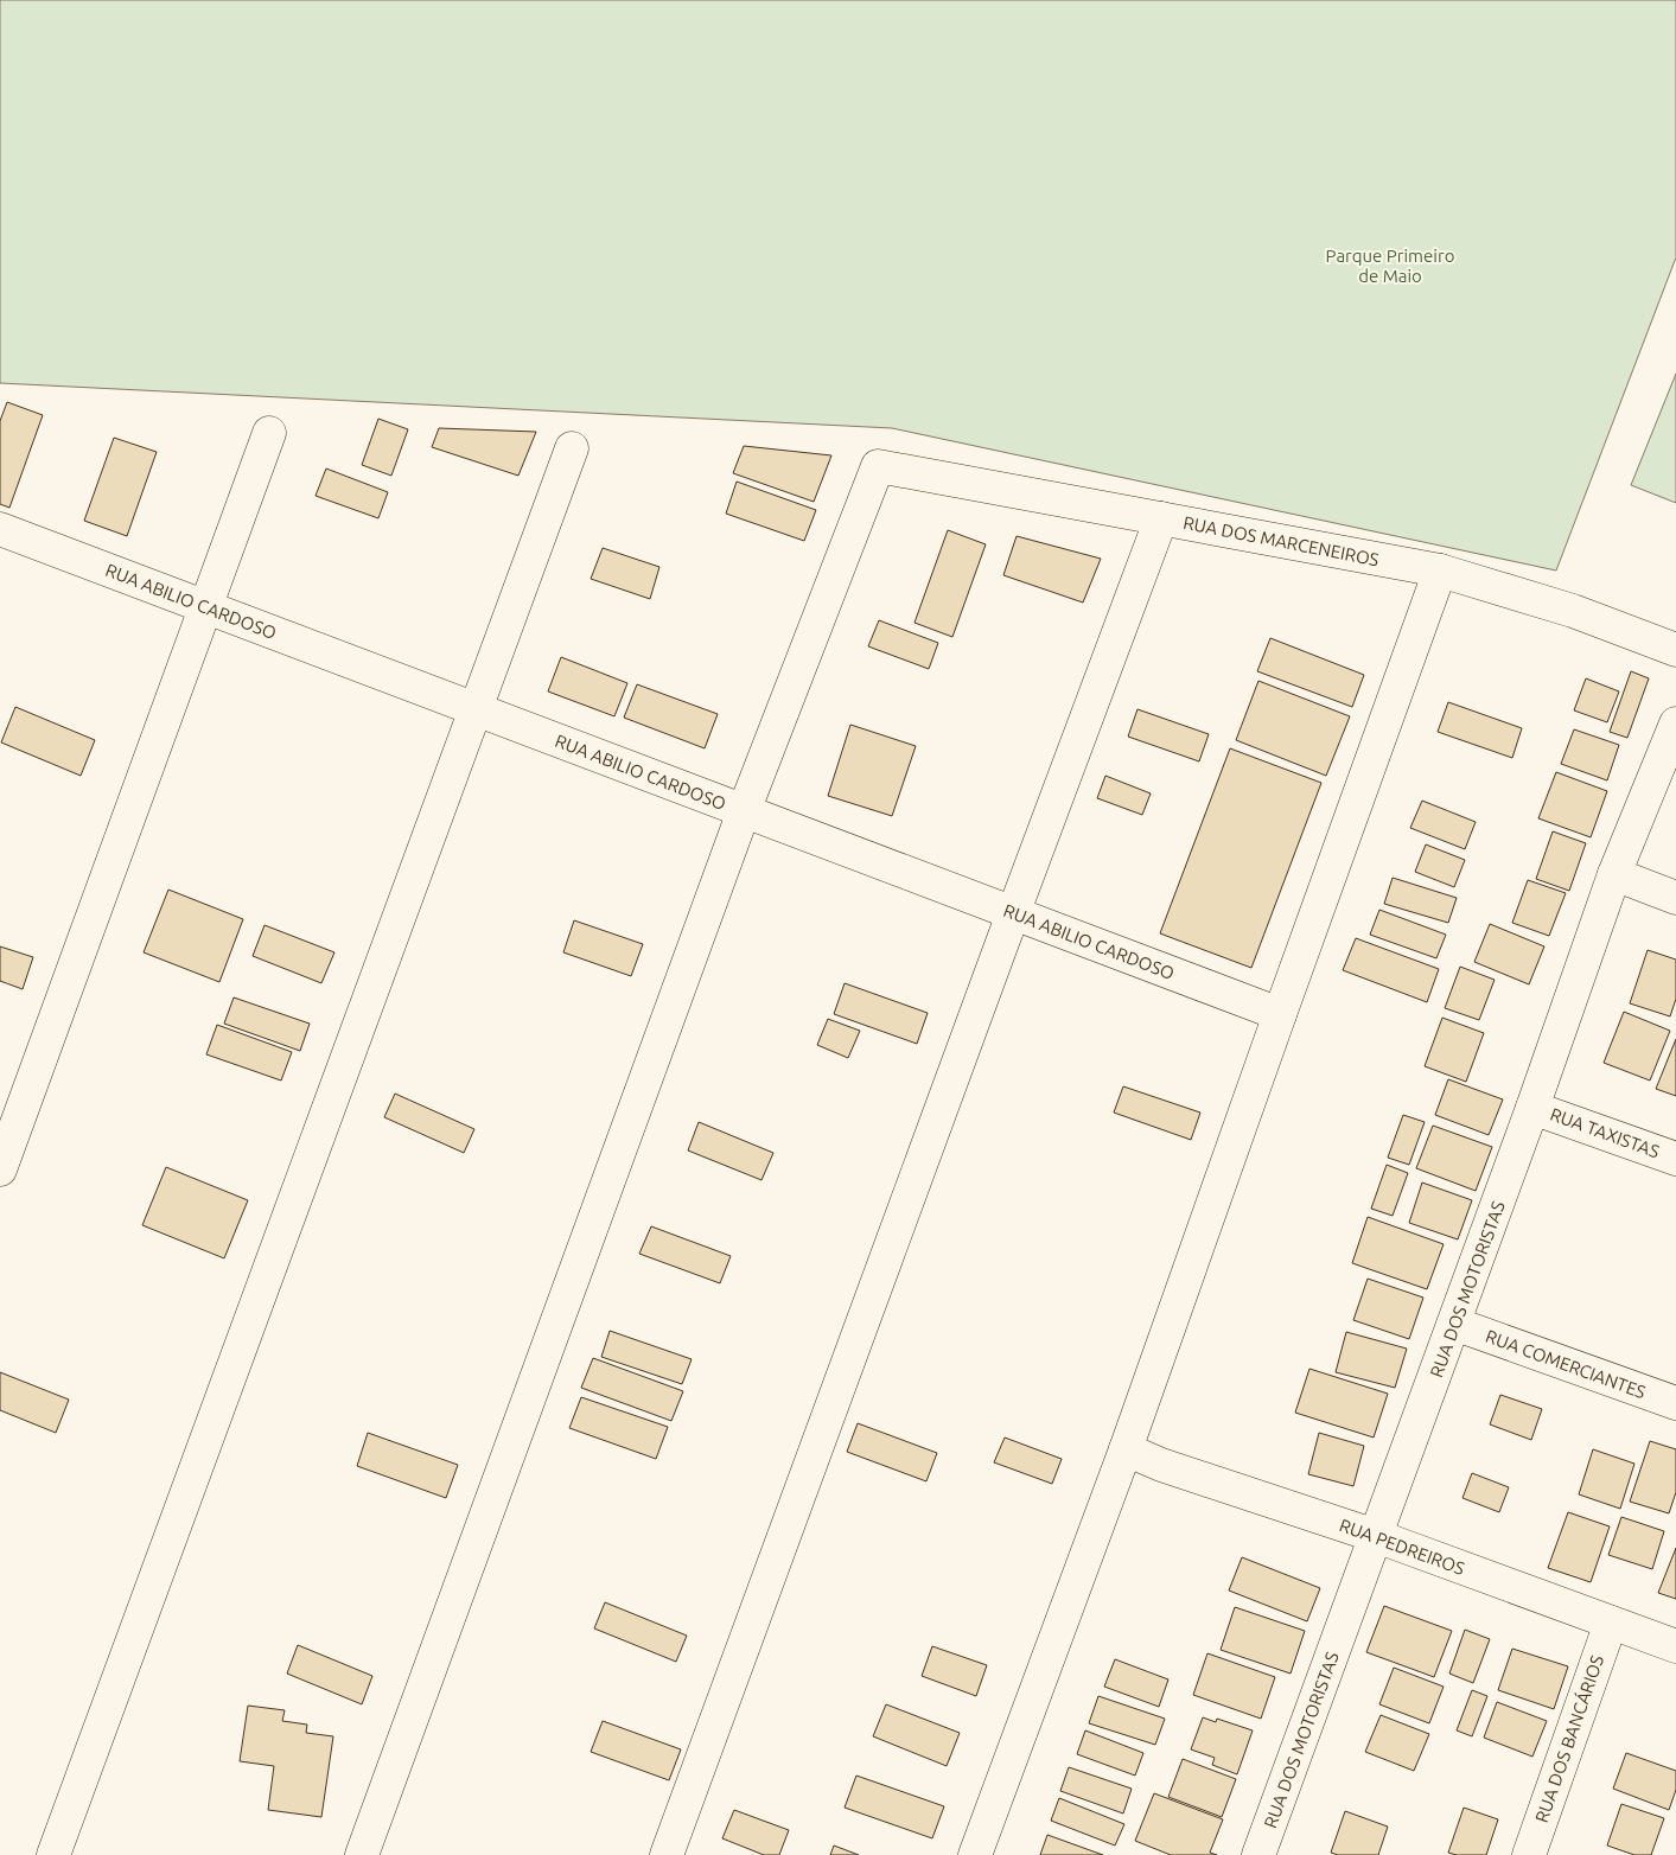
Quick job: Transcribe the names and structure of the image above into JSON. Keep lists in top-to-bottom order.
{
  "streets": {
    "street": [
      "RUA DOS MARCENEIROS",
      "RUA ABILIO CARDOSO",
      "RUA TAXISTAS",
      "RUA DOS MOTORISTAS",
      "RUA COMERCIANTES",
      "RUA PEDREIROS",
      "RUA DOS BANCÁRIOS"
    ]
  },
  "crossings": [
    ["RUA DOS MARCENEIROS", "RUA ABILIO CARDOSO"],
    ["RUA TAXISTAS", "RUA DOS MOTORISTAS"],
    ["RUA DOS MOTORISTAS", "RUA COMERCIANTES"],
    ["RUA DOS MOTORISTAS", "RUA PEDREIROS"],
    ["RUA PEDREIROS", "RUA DOS BANCÁRIOS"]
  ],
  "parks": ["Parque Primeiro de Maio"]
}
